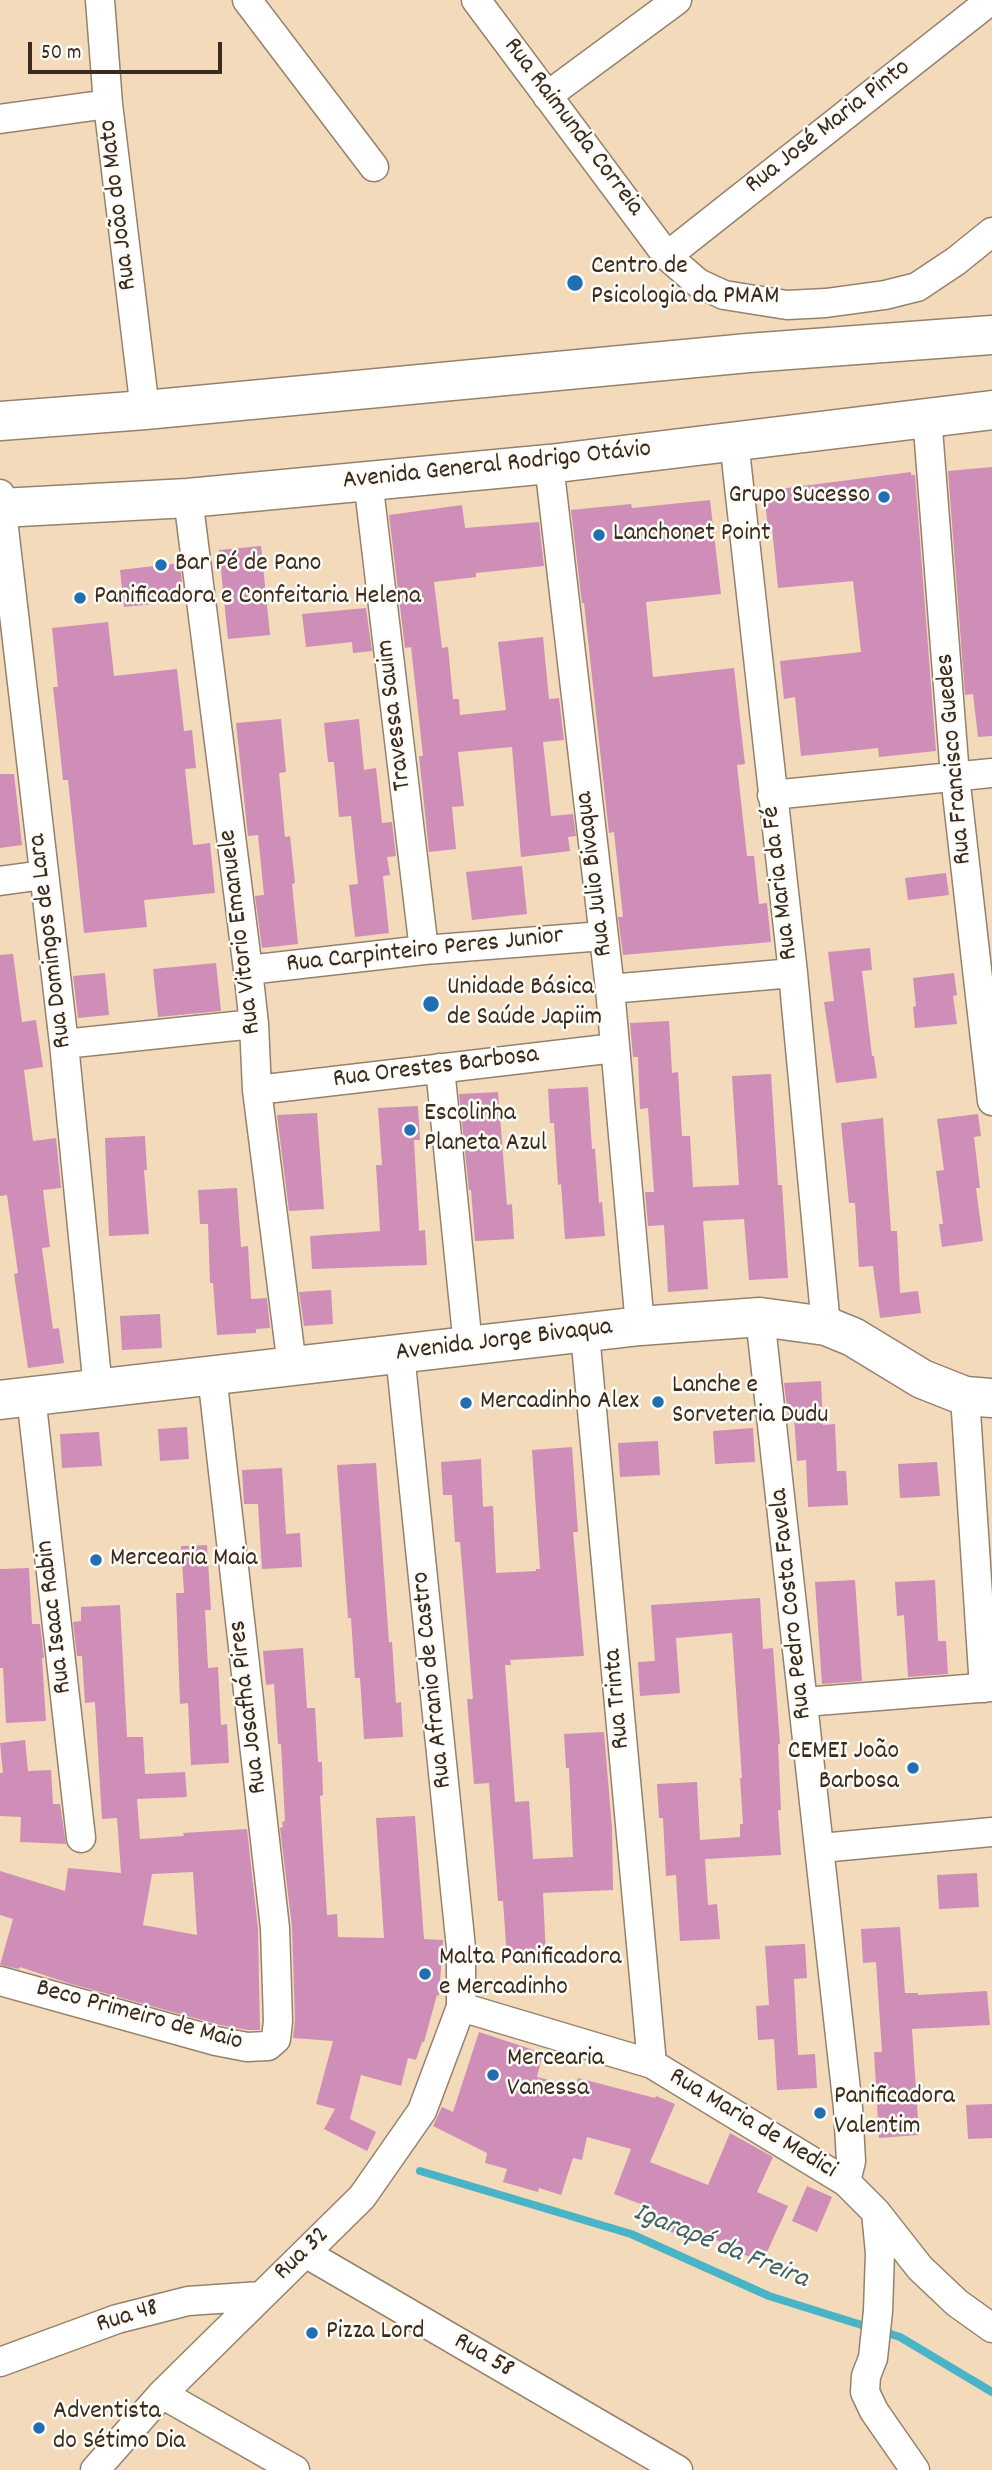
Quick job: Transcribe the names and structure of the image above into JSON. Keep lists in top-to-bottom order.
{
  "streets": {
    "main road": ["Avenida General Rodrigo Otávio", "Avenida Jorge Bivaqua"],
    "street": [
      "Rua Raimunda Correia",
      "Rua José Maria Pinto",
      "Rua João do Mato",
      "Travessa Sauim",
      "Rua Francisco Guedes",
      "Rua Julio Bivaqua",
      "Rua Maria da Fé",
      "Rua Vitorio Emanuele",
      "Rua Domingos de Lara",
      "Rua Carpinteiro Peres Junior",
      "Rua Orestes Barbosa",
      "Rua Pedro Costa Favela",
      "Rua Isaac Rabin",
      "Rua Afranio de Castro",
      "Rua Trinta",
      "Rua Josafhá Pires",
      "Beco Primeiro de Maio",
      "Rua Maria de Medici",
      "Rua 32",
      "Rua 48",
      "Rua 58"
    ]
  },
  "crossings": [
    ["Rua Raimunda Correia", "Rua José Maria Pinto"],
    ["Avenida General Rodrigo Otávio", "Travessa Sauim"],
    ["Avenida General Rodrigo Otávio", "Rua Francisco Guedes"],
    ["Avenida General Rodrigo Otávio", "Rua Julio Bivaqua"],
    ["Avenida General Rodrigo Otávio", "Rua Maria da Fé"],
    ["Avenida General Rodrigo Otávio", "Rua Vitorio Emanuele"],
    ["Avenida General Rodrigo Otávio", "Rua Domingos de Lara"],
    ["Travessa Sauim", "Rua Carpinteiro Peres Junior"],
    ["Rua Julio Bivaqua", "Rua Carpinteiro Peres Junior"],
    ["Rua Julio Bivaqua", "Rua Orestes Barbosa"],
    ["Rua Julio Bivaqua", "Avenida Jorge Bivaqua"],
    ["Rua Maria da Fé", "Avenida Jorge Bivaqua"],
    ["Rua Vitorio Emanuele", "Rua Carpinteiro Peres Junior"],
    ["Rua Vitorio Emanuele", "Rua Orestes Barbosa"],
    ["Rua Vitorio Emanuele", "Avenida Jorge Bivaqua"],
    ["Rua Domingos de Lara", "Avenida Jorge Bivaqua"],
    ["Avenida Jorge Bivaqua", "Rua Pedro Costa Favela"],
    ["Avenida Jorge Bivaqua", "Rua Isaac Rabin"],
    ["Avenida Jorge Bivaqua", "Rua Afranio de Castro"],
    ["Avenida Jorge Bivaqua", "Rua Trinta"],
    ["Avenida Jorge Bivaqua", "Rua Josafhá Pires"],
    ["Rua Pedro Costa Favela", "Rua Maria de Medici"],
    ["Rua Afranio de Castro", "Rua Maria de Medici"],
    ["Rua Afranio de Castro", "Rua 32"],
    ["Rua Trinta", "Rua Maria de Medici"],
    ["Rua Josafhá Pires", "Beco Primeiro de Maio"],
    ["Rua Maria de Medici", "Rua 32"],
    ["Rua 32", "Rua 48"],
    ["Rua 32", "Rua 58"]
  ],
  "water": ["Igarapé da Freira"],
  "places": [
    "Centro de Psicologia da PMAM",
    "Grupo Sucesso",
    "Lanchonet Point",
    "Bar Pé de Pano",
    "Panificadora e Confeitaria Helena",
    "Unidade Básica de Saúde Japiim",
    "Escolinha Planeta Azul",
    "Lanche e Sorveteria Dudu",
    "Mercadinho Alex",
    "Mercearia Maia",
    "CEMEI João Barbosa",
    "Malta Panificadora e Mercadinho",
    "Mercearia Vanessa",
    "Panificadora Valentim",
    "Pizza Lord",
    "Adventista do Sétimo Dia"
  ],
  "scale_bar": "50 m"
}
